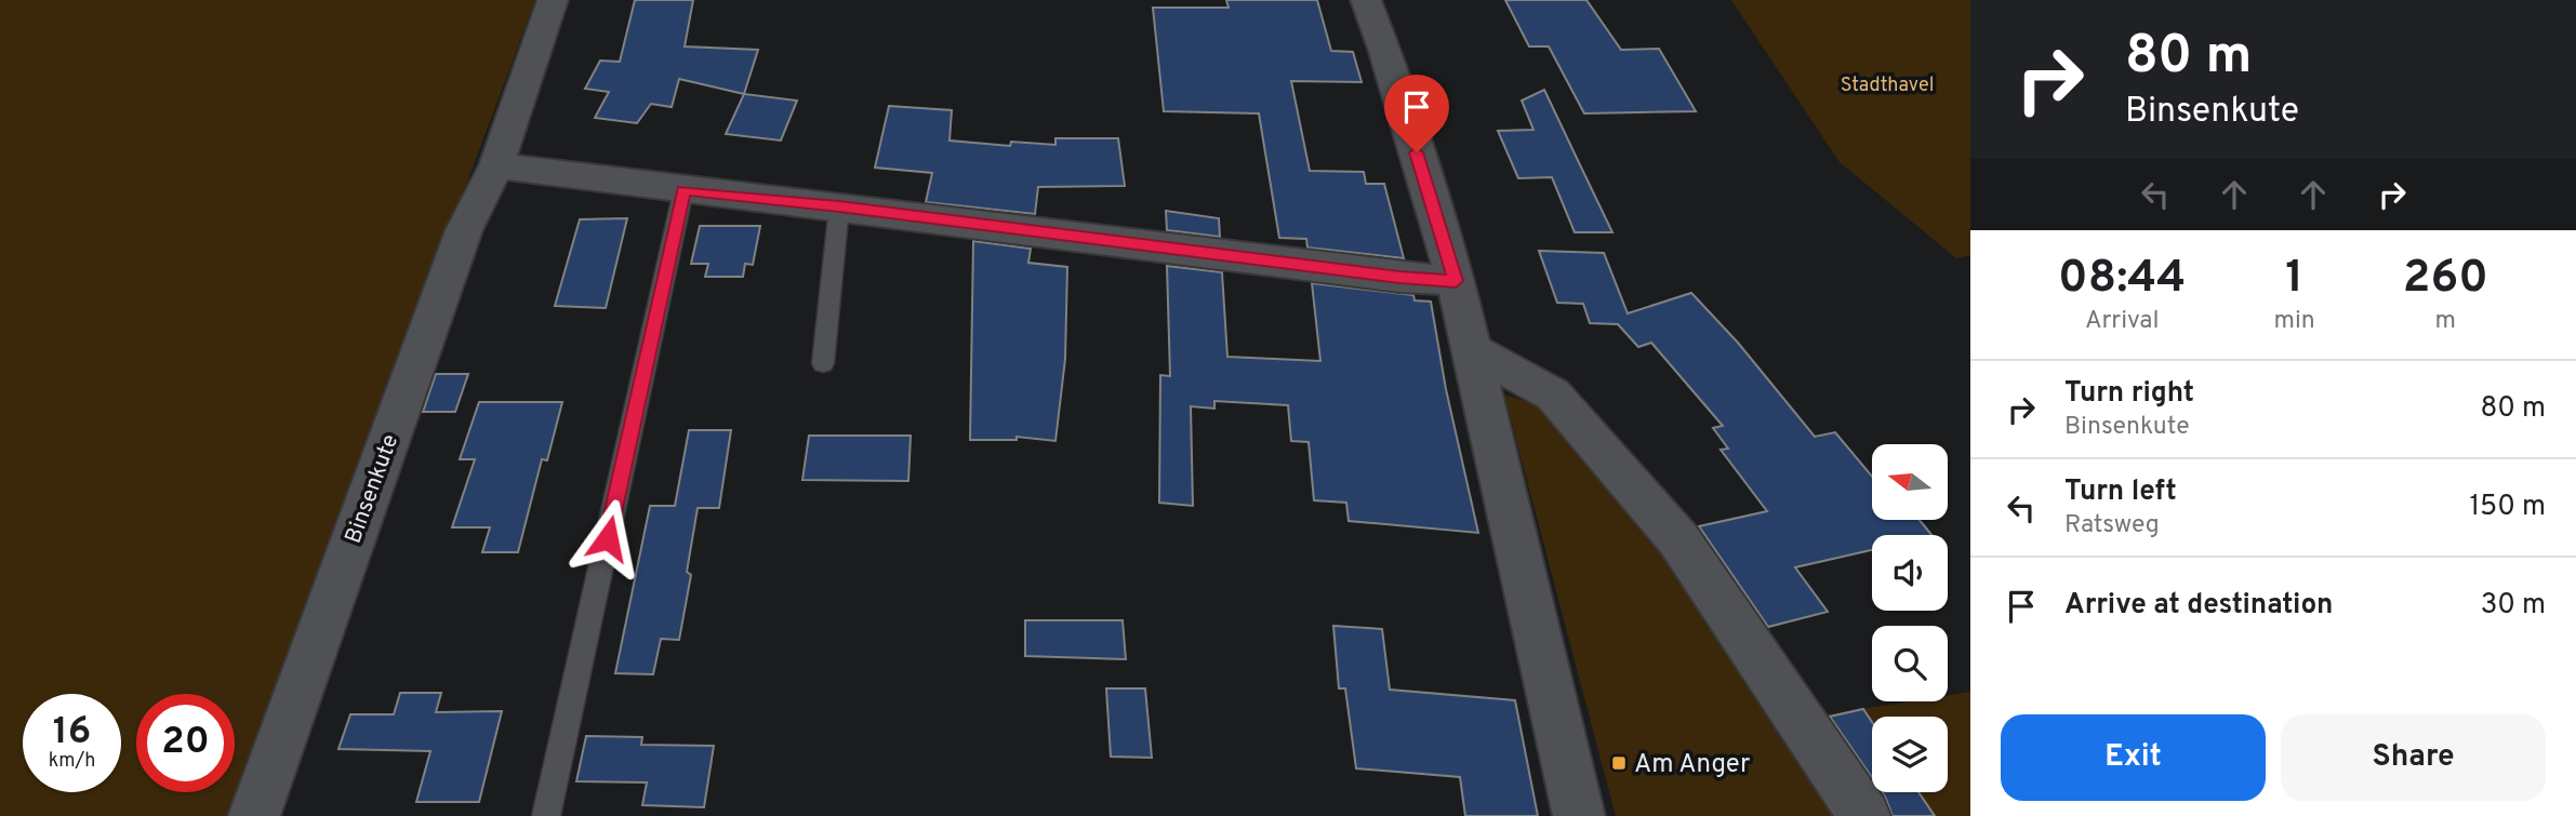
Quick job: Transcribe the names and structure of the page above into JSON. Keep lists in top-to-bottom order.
{
  "streets": {
    "street": ["Binsenkute"]
  },
  "parks": ["Stadthavel"],
  "places": {
    "transit": ["Am Anger"]
  },
  "north": "left",
  "page": {
    "turn": ["80 m", "Binsenkute"],
    "eta": [
      "08:44",
      "Arrival",
      "1",
      "min",
      "260",
      "m"
    ],
    "list": [
      {
        "name": "Turn right",
        "note": "Binsenkute",
        "value": "80 m"
      },
      {
        "name": "Turn left",
        "note": "Ratsweg",
        "value": "150 m"
      },
      {
        "name": "Arrive at destination",
        "value": "30 m"
      }
    ],
    "speed": "16 km/h",
    "limit": "20",
    "buttons": ["Exit", "Share"]
  }
}
